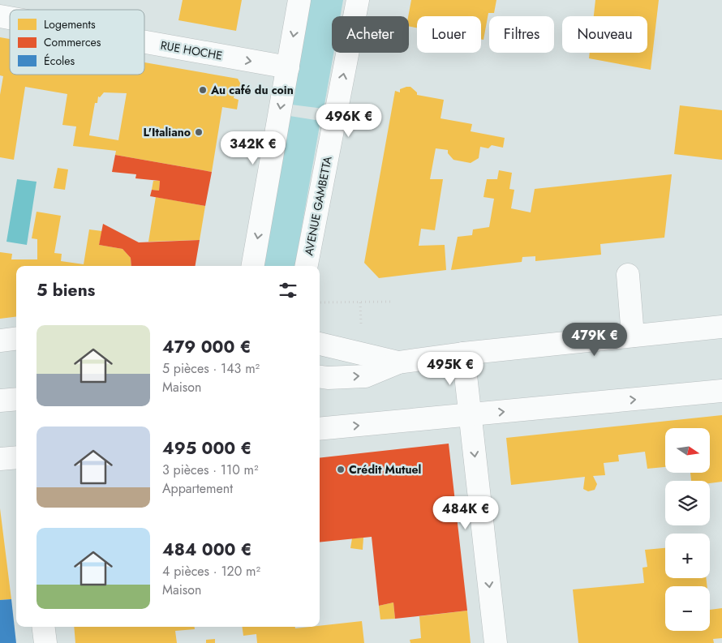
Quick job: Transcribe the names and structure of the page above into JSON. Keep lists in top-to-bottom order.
{
  "streets": {
    "street": ["RUE HOCHE", "AVENUE GAMBETTA"]
  },
  "one_way": ["RUE HOCHE"],
  "places": ["Au café du coin", "L'Italiano", "Crédit Mutuel"],
  "legend": ["Logements", "Commerces", "Écoles"],
  "north": "right",
  "page": {
    "chip": [
      "Acheter",
      "Louer",
      "Filtres",
      "Nouveau"
    ],
    "price": [
      "496K €",
      "342K €",
      "479K €",
      "495K €",
      "484K €"
    ],
    "heading": "5 biens",
    "list": [
      {
        "name": "479 000 €",
        "note": "5 pièces · 143 m² · Maison"
      },
      {
        "name": "495 000 €",
        "note": "3 pièces · 110 m² · Appartement"
      },
      {
        "name": "484 000 €",
        "note": "4 pièces · 120 m² · Maison"
      }
    ],
    "map_buttons": ["+", "−"]
  }
}
